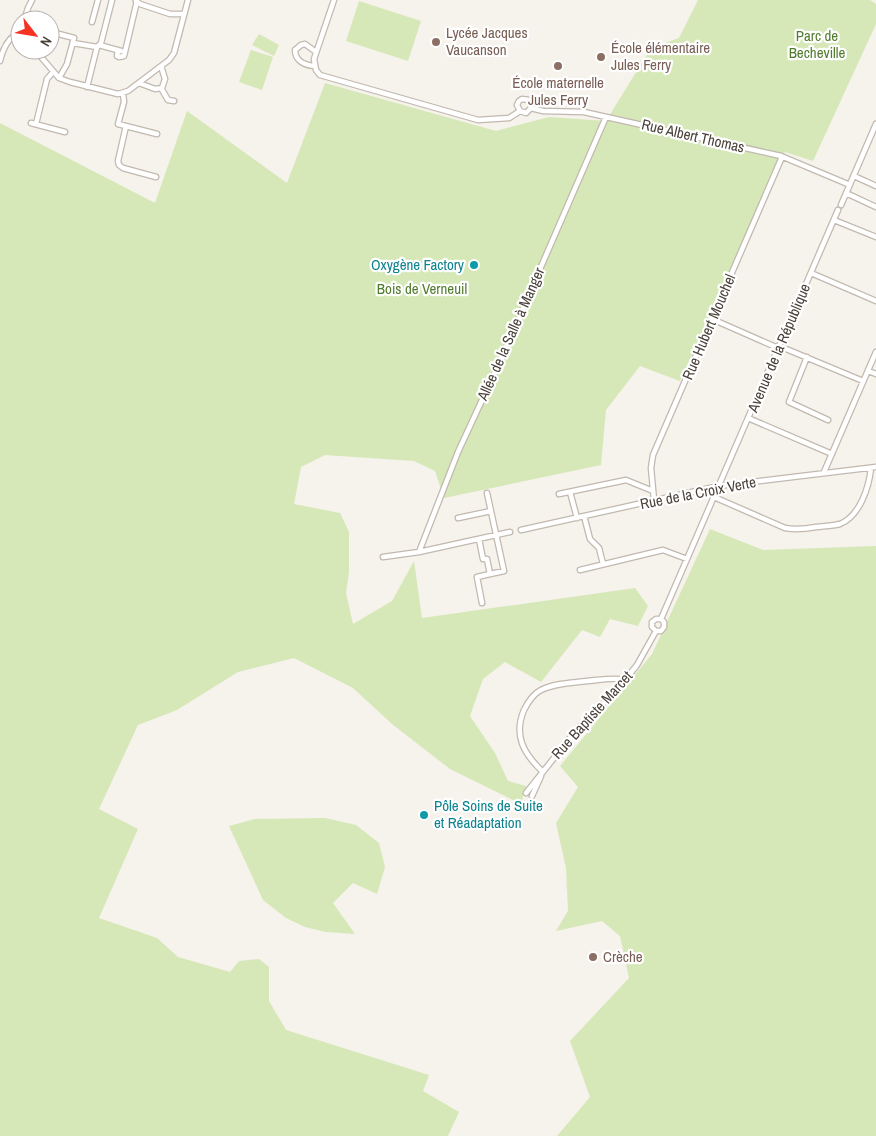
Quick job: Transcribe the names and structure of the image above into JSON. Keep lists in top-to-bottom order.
{
  "streets": {
    "street": [
      "Rue Albert Thomas",
      "Rue Hubert Mouchel",
      "Allée de la Salle à Manger",
      "Avenue de la République",
      "Rue de la Croix Verte",
      "Rue Baptiste Marcet"
    ]
  },
  "crossings": [
    ["Rue Albert Thomas", "Rue Hubert Mouchel"],
    ["Rue Albert Thomas", "Allée de la Salle à Manger"],
    ["Rue Hubert Mouchel", "Rue de la Croix Verte"],
    ["Avenue de la République", "Rue de la Croix Verte"],
    ["Avenue de la République", "Rue Baptiste Marcet"],
    ["Rue de la Croix Verte", "Rue Baptiste Marcet"]
  ],
  "parks": ["Parc de Becheville", "Bois de Verneuil"],
  "places": [
    "Lycée Jacques Vaucanson",
    "École élémentaire Jules Ferry",
    "École maternelle Jules Ferry",
    "Oxygène Factory",
    "Pôle Soins de Suite et Réadaptation",
    "Crèche"
  ],
  "north": "bottom right"
}
